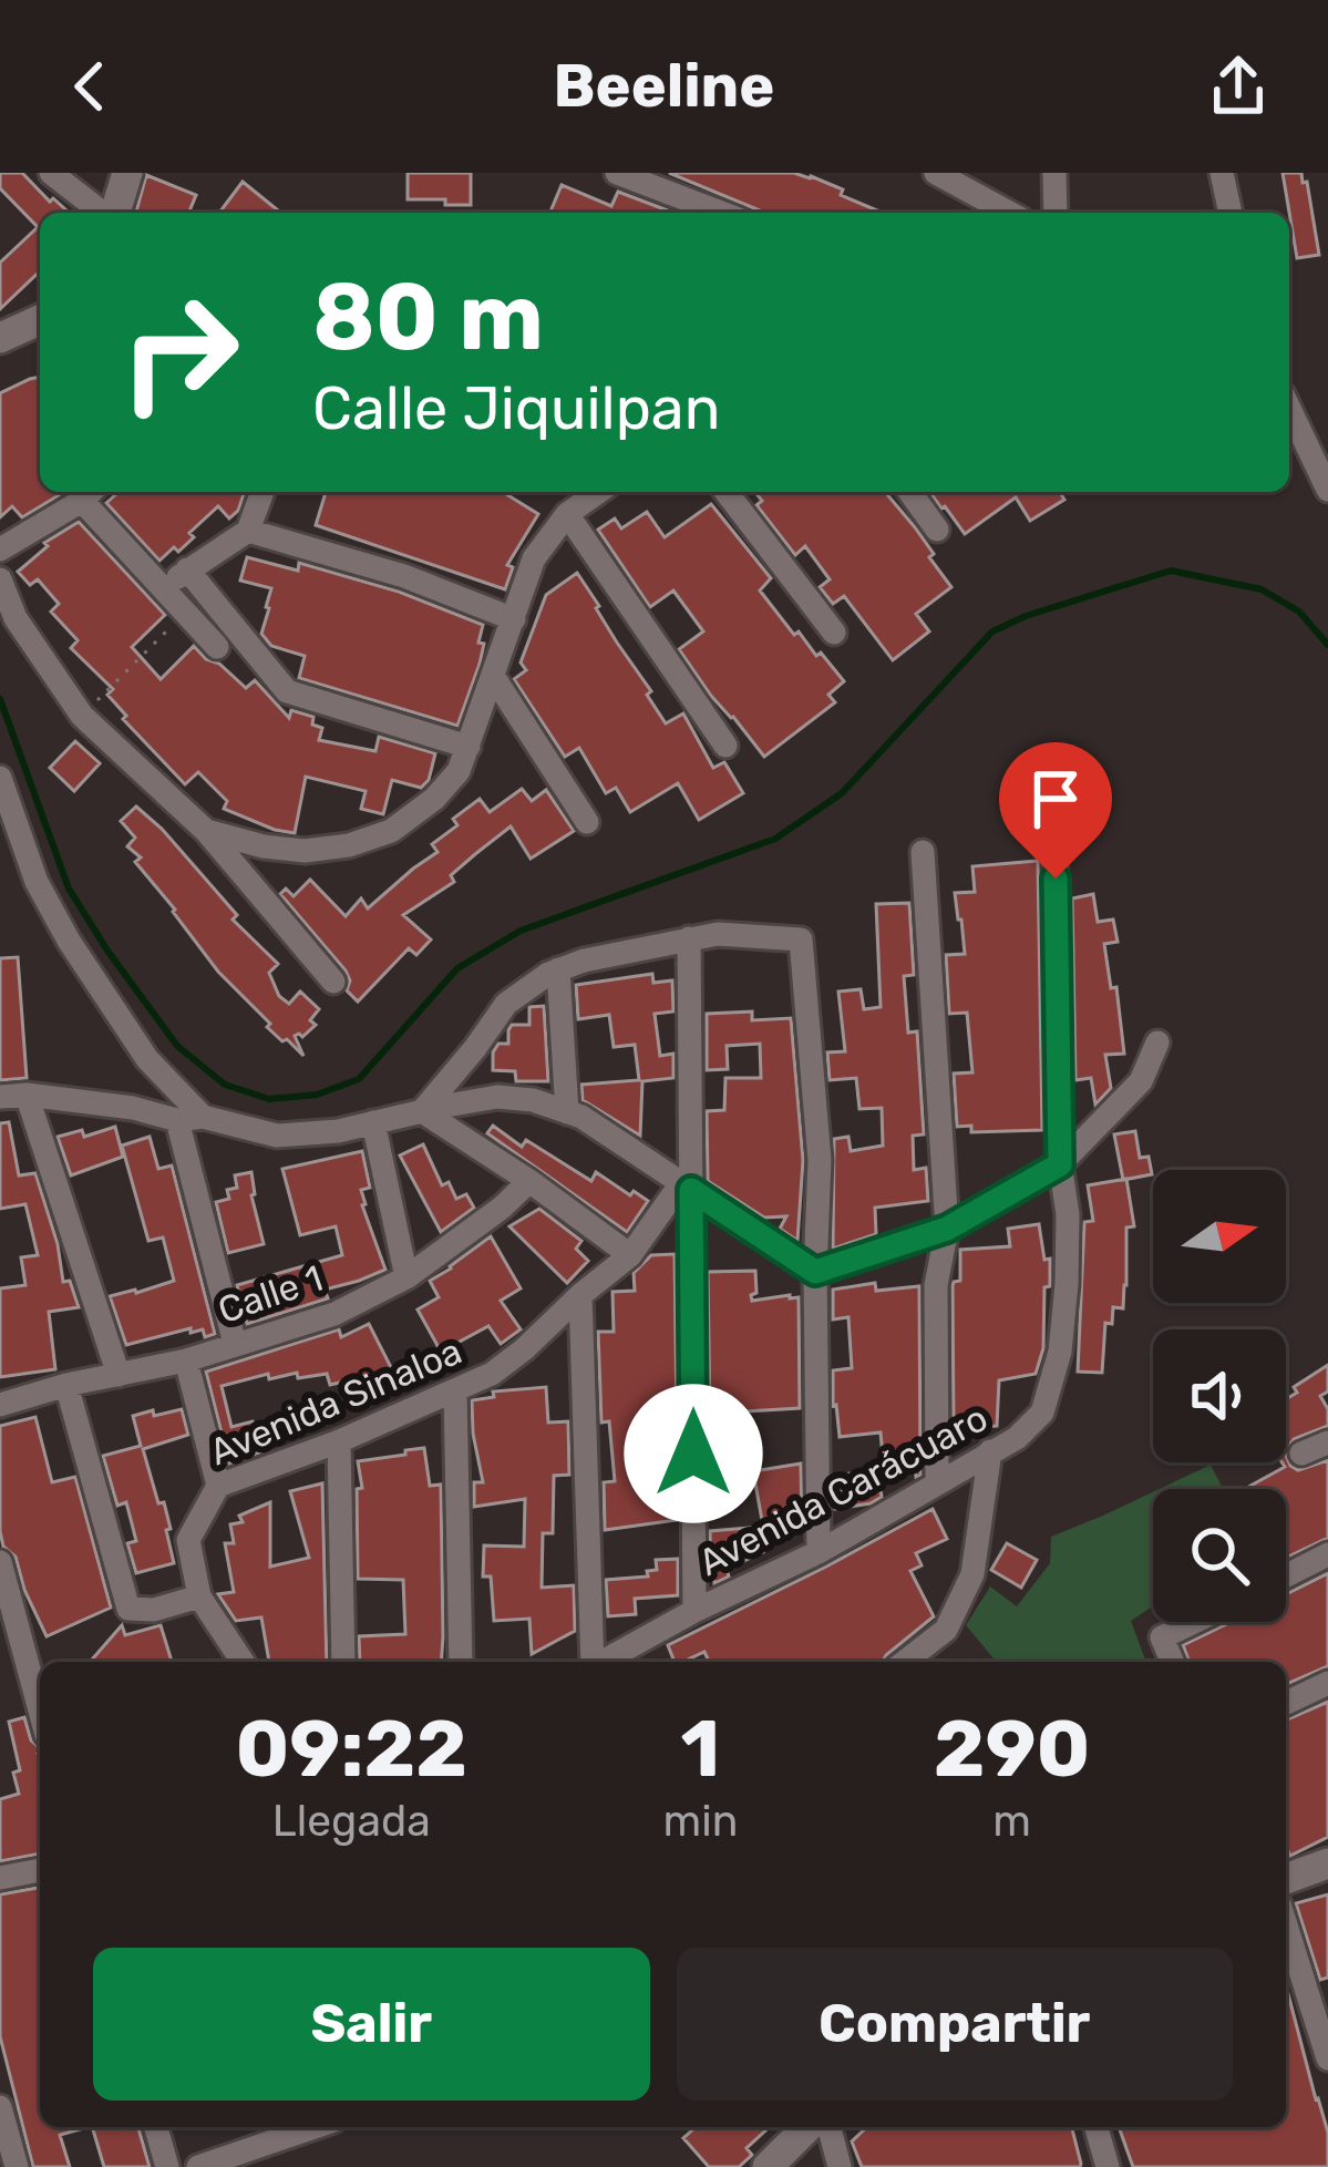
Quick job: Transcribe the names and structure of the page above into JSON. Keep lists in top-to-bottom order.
{
  "streets": {
    "street": ["Calle 1", "Avenida Sinaloa", "Avenida Carácuaro"]
  },
  "north": "right",
  "page": {
    "header": "Beeline",
    "turn": ["80 m", "Calle Jiquilpan"],
    "eta": [
      "09:22",
      "Llegada",
      "1",
      "min",
      "290",
      "m"
    ],
    "buttons": ["Salir", "Compartir"]
  }
}
